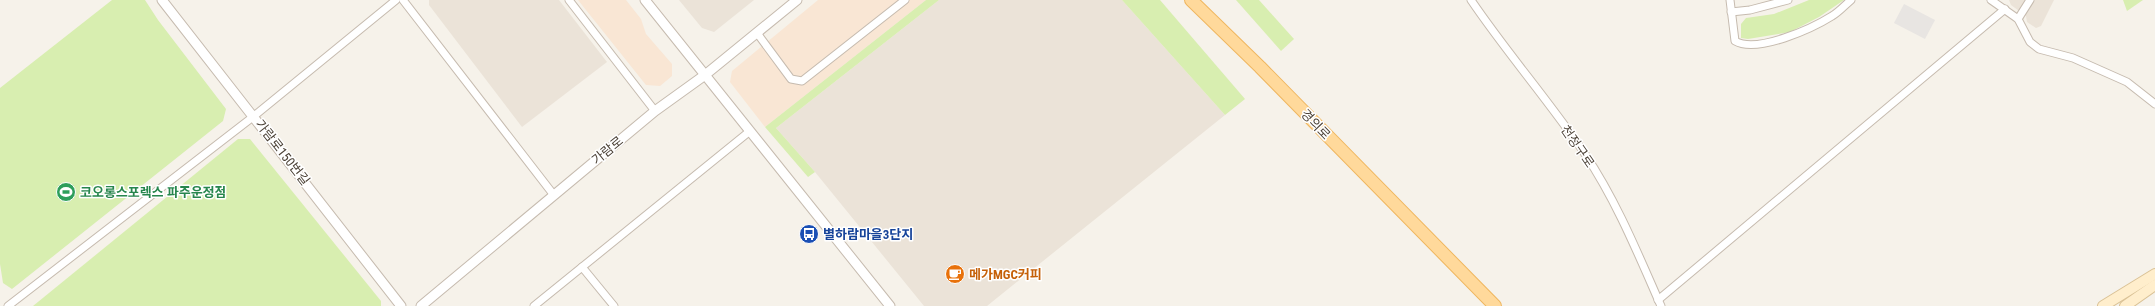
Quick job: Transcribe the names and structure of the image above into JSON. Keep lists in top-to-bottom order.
{
  "streets": {
    "main road": ["경의로"],
    "street": ["천정구로", "가람로", "가람로150번길"]
  },
  "places": {
    "sports": ["코오롱스포렉스 파주운정점"],
    "bus stop": ["별하람마을3단지"],
    "cafe": ["메가MGC커피"]
  }
}
